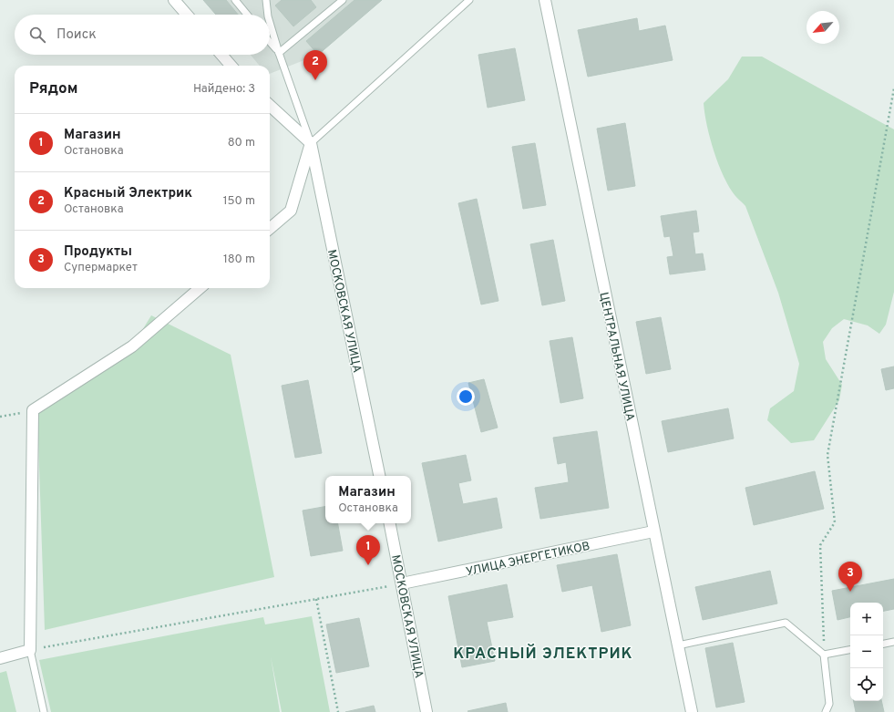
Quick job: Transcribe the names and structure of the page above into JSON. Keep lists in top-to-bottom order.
{
  "streets": {
    "street": ["МОСКОВСКАЯ УЛИЦА", "ЦЕНТРАЛЬНАЯ УЛИЦА", "УЛИЦА ЭНЕРГЕТИКОВ"]
  },
  "crossings": [
    ["МОСКОВСКАЯ УЛИЦА", "УЛИЦА ЭНЕРГЕТИКОВ"],
    ["ЦЕНТРАЛЬНАЯ УЛИЦА", "УЛИЦА ЭНЕРГЕТИКОВ"]
  ],
  "districts": ["КРАСНЫЙ ЭЛЕКТРИК"],
  "north": "bottom left",
  "page": {
    "search": "Поиск",
    "pins": ["2", "1", "3"],
    "heading": ["Рядом", "Найдено: 3"],
    "list": [
      {
        "mark": "1",
        "name": "Магазин",
        "note": "Остановка",
        "value": "80 m"
      },
      {
        "mark": "2",
        "name": "Красный Электрик",
        "note": "Остановка",
        "value": "150 m"
      },
      {
        "mark": "3",
        "name": "Продукты",
        "note": "Супермаркет",
        "value": "180 m"
      }
    ],
    "popup": ["Магазин", "Остановка"],
    "map_buttons": ["+", "−"]
  }
}
